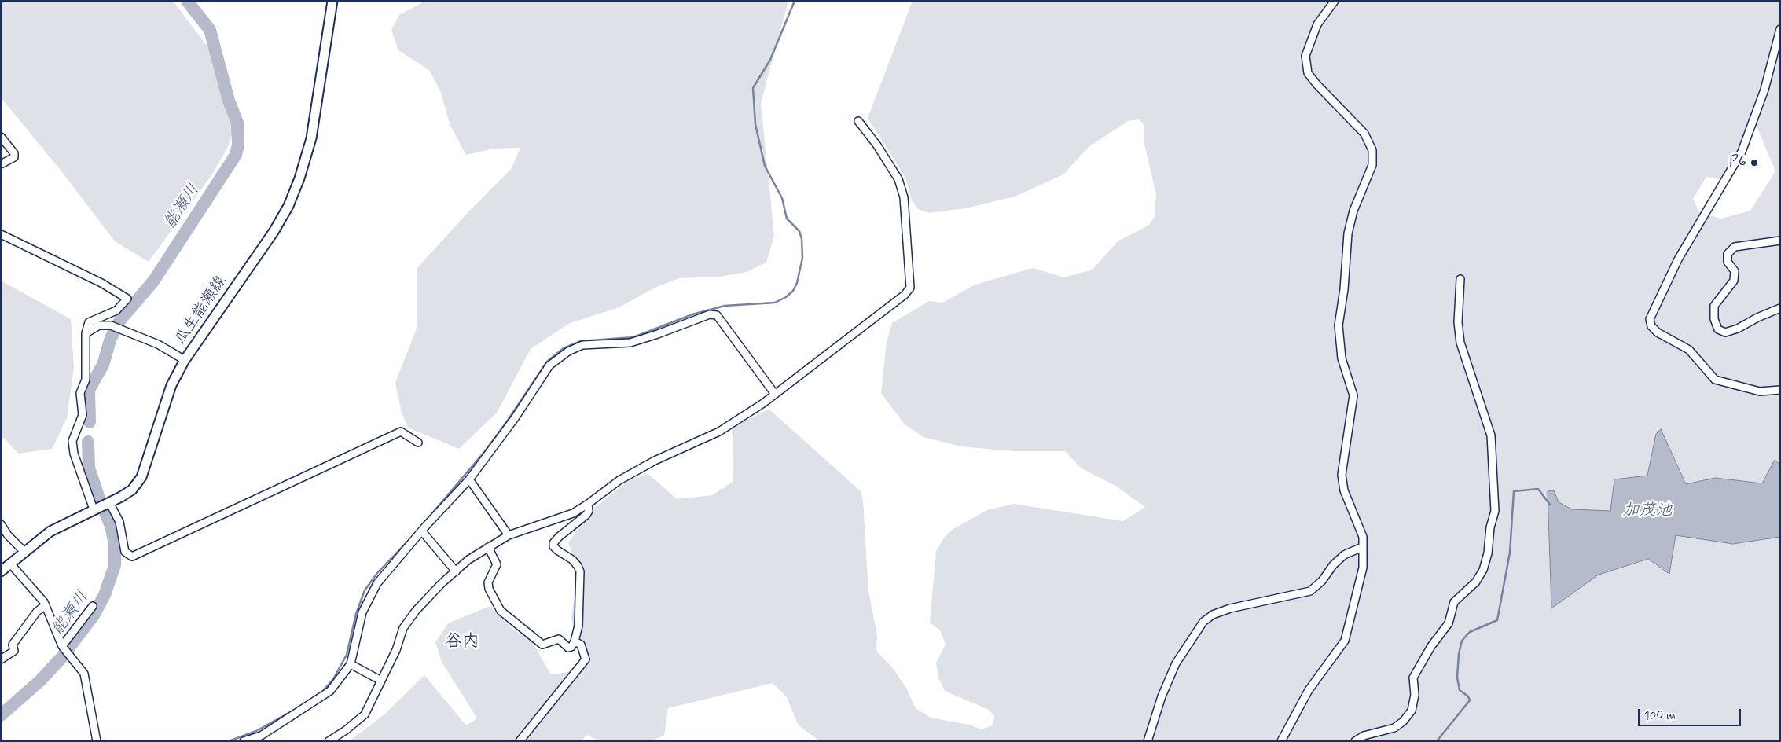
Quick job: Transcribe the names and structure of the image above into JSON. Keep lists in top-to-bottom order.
{
  "streets": {
    "main road": ["瓜生能瀬線"]
  },
  "districts": ["谷内"],
  "water": ["能瀬川", "加茂池"],
  "places": ["P6"],
  "scale_bar": "100 m"
}
